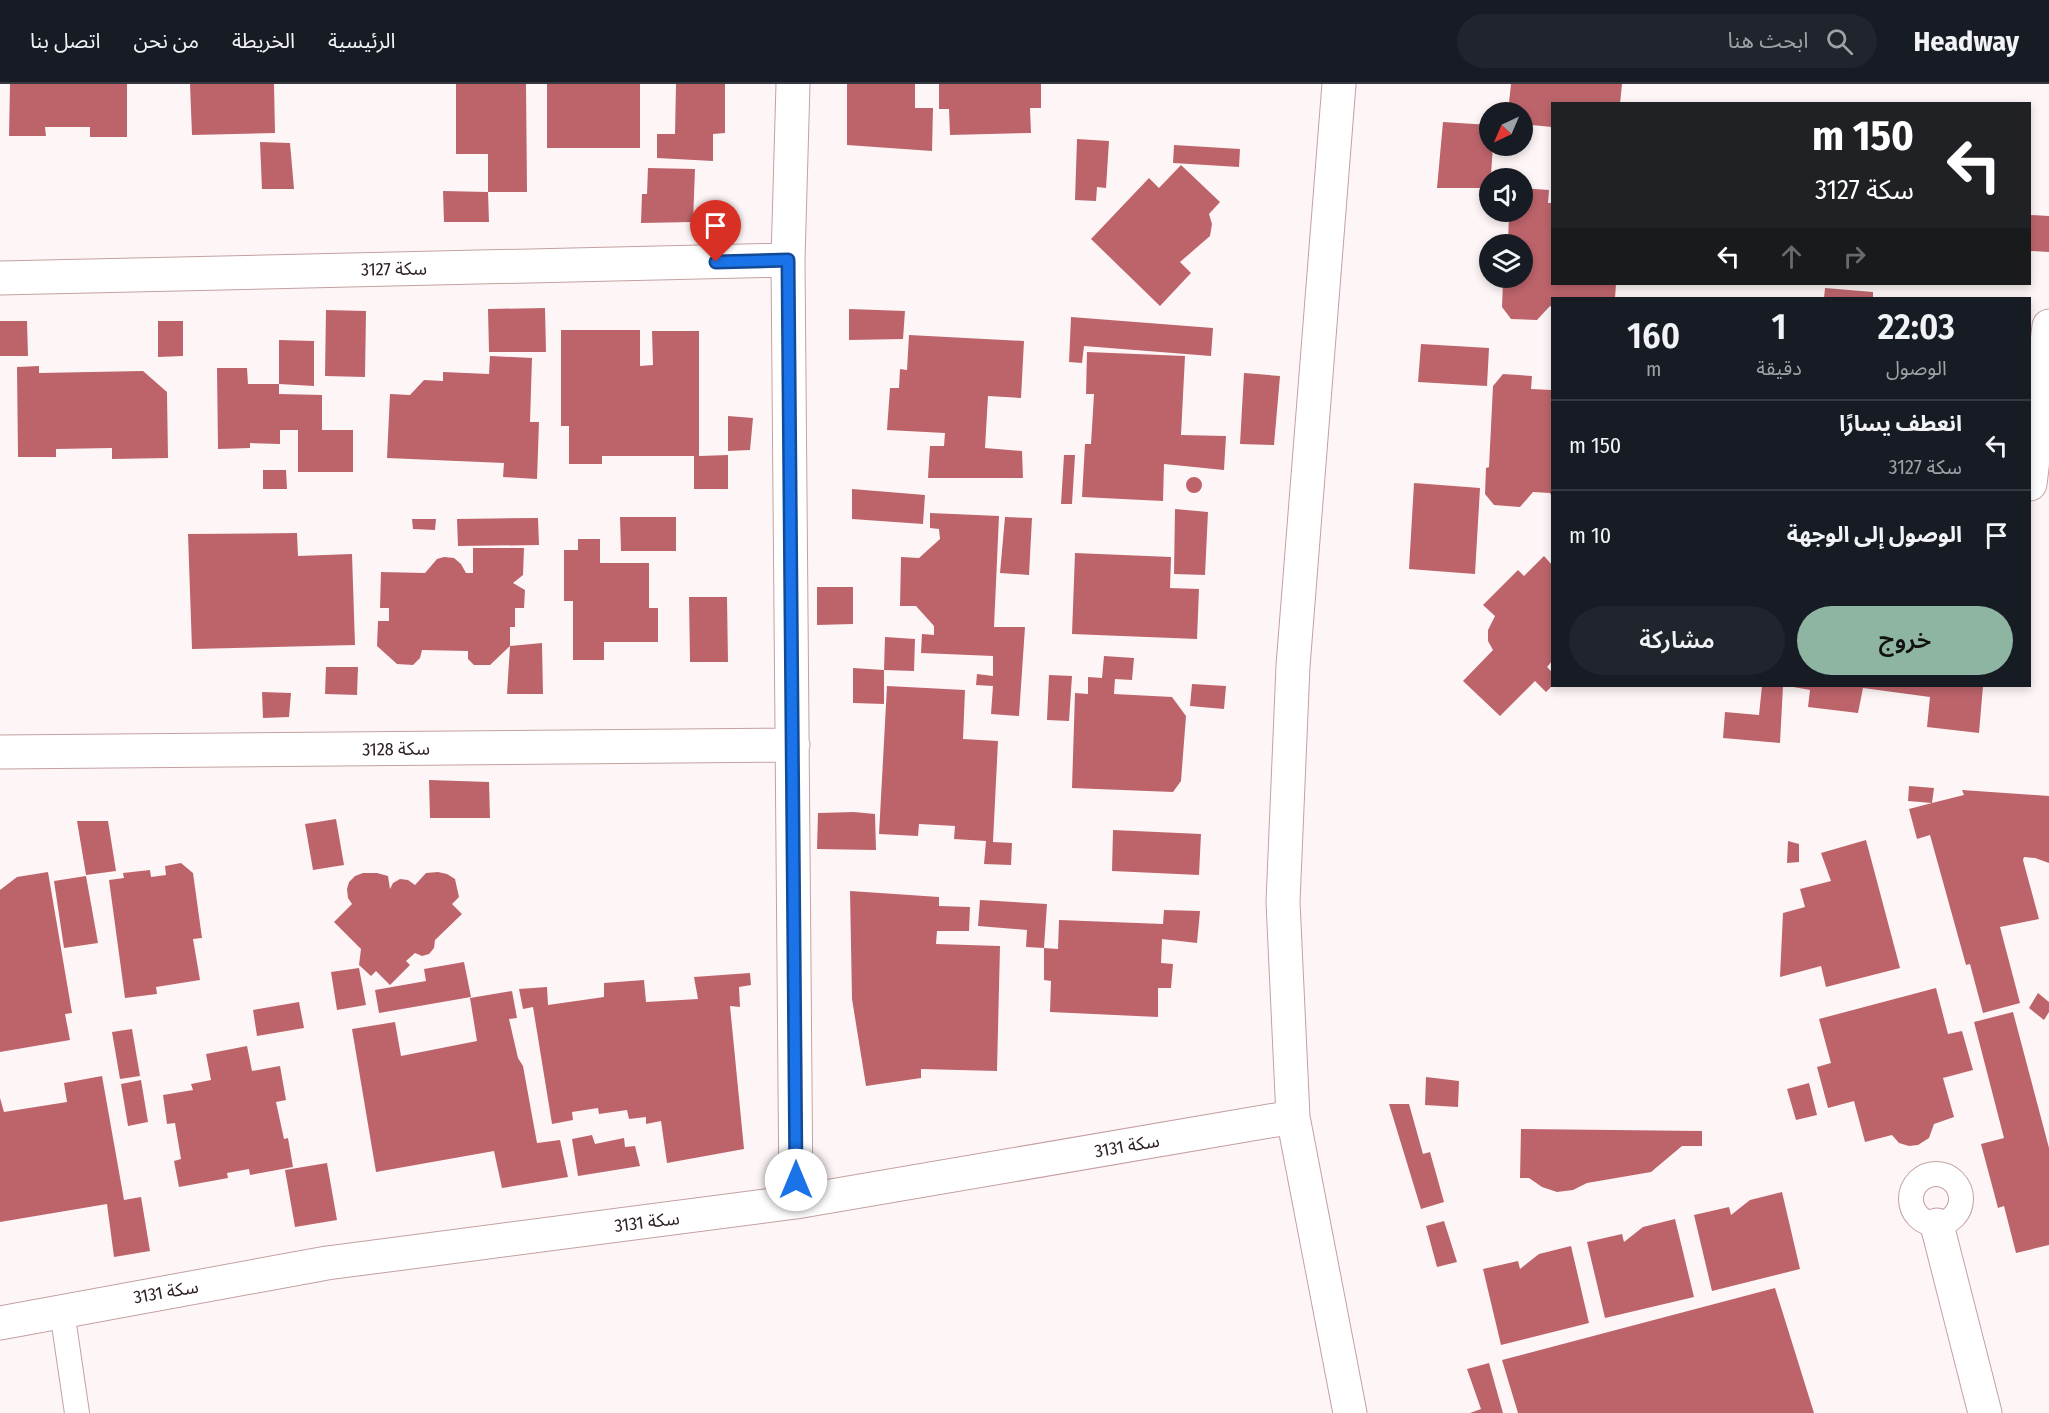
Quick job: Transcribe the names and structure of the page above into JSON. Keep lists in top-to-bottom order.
{
  "streets": {
    "street": ["سكة 3127", "سكة 3128", "سكة 3131"]
  },
  "north": "bottom left",
  "page": {
    "header": "Headway",
    "search": "ابحث هنا",
    "nav": [
      "الرئيسية",
      "الخريطة",
      "من نحن",
      "اتصل بنا"
    ],
    "turn": ["150 m", "سكة 3127"],
    "eta": [
      "22:03",
      "الوصول",
      "1",
      "دقيقة",
      "160",
      "m"
    ],
    "list": [
      {
        "name": "انعطف يسارًا",
        "note": "سكة 3127",
        "value": "150 m"
      },
      {
        "name": "الوصول إلى الوجهة",
        "value": "10 m"
      }
    ],
    "buttons": ["خروج", "مشاركة"]
  }
}
